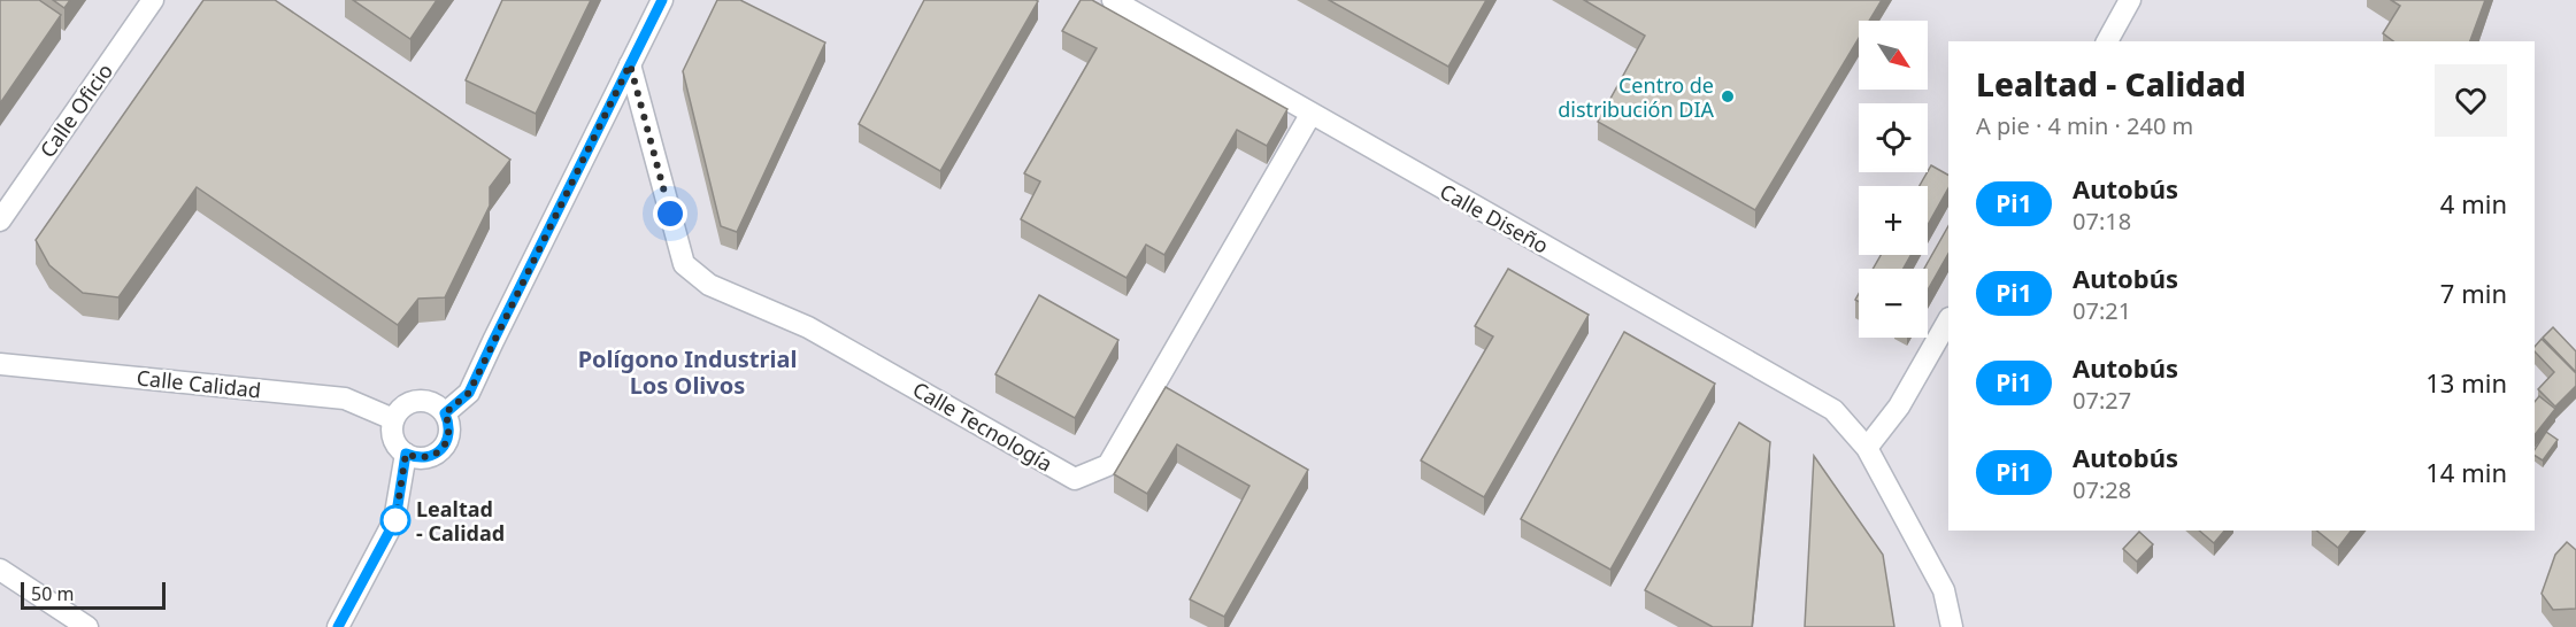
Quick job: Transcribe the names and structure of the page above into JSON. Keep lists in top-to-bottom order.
{
  "streets": {
    "street": [
      "Calle Oficio",
      "Calle Diseño",
      "Calle Calidad",
      "Calle Tecnología"
    ]
  },
  "crossings": [
    ["Calle Diseño", "Calle Tecnología"]
  ],
  "districts": ["Polígono Industrial Los Olivos"],
  "places": ["Centro de distribución DIA", "Lealtad - Calidad"],
  "lines": ["bus line Pi1"],
  "scale_bar": "50 m",
  "north": "bottom right",
  "page": {
    "map_buttons": ["+", "−"],
    "heading": ["Lealtad - Calidad", "A pie · 4 min · 240 m"],
    "list": [
      {
        "mark": "Pi1",
        "name": "Autobús",
        "note": "07:18",
        "value": "4 min"
      },
      {
        "mark": "Pi1",
        "name": "Autobús",
        "note": "07:21",
        "value": "7 min"
      },
      {
        "mark": "Pi1",
        "name": "Autobús",
        "note": "07:27",
        "value": "13 min"
      },
      {
        "mark": "Pi1",
        "name": "Autobús",
        "note": "07:28",
        "value": "14 min"
      }
    ],
    "scale": "50 m"
  }
}
